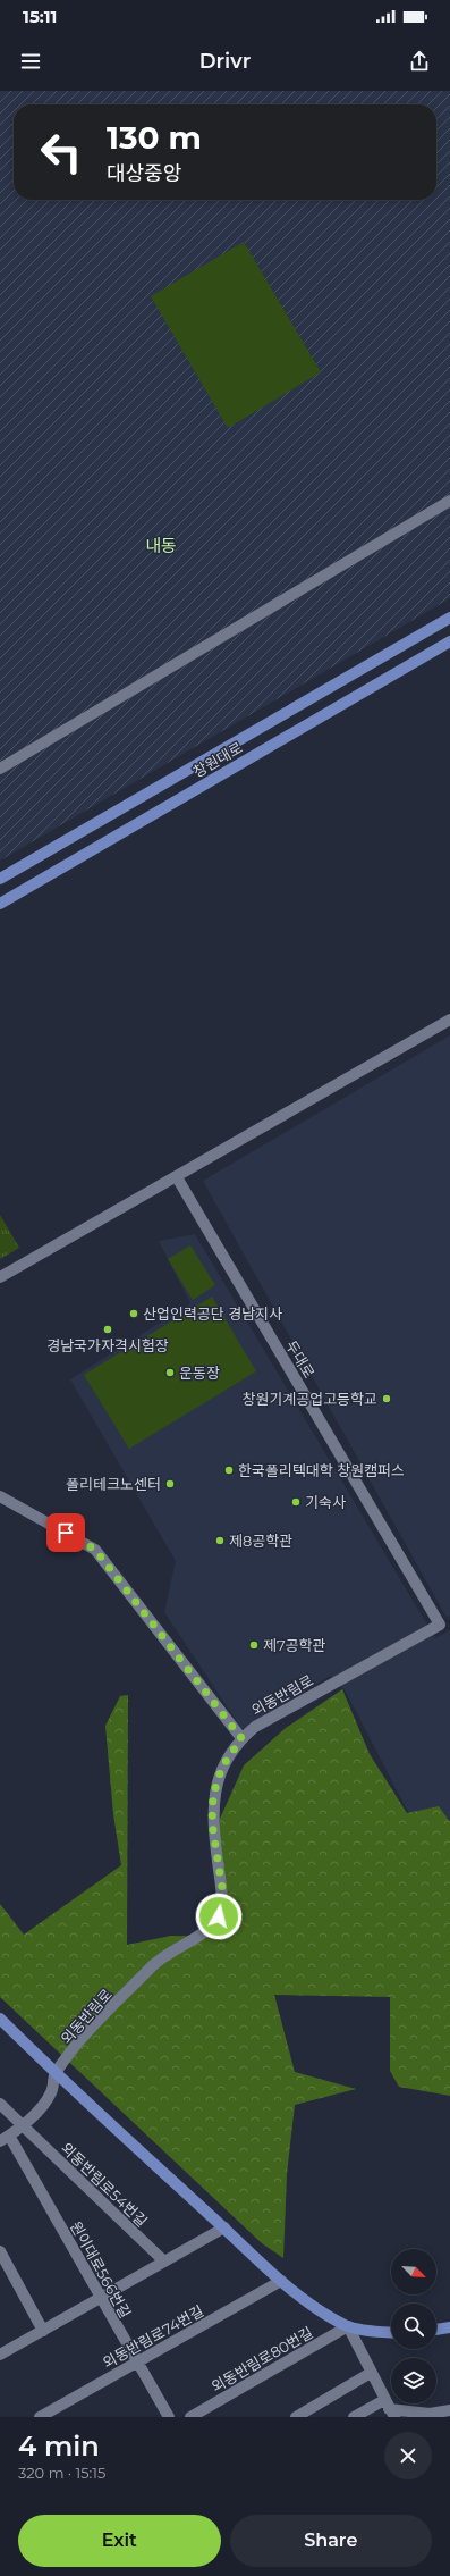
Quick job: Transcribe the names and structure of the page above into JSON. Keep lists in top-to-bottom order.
{
  "streets": {
    "main road": ["창원대로"],
    "street": [
      "두대로",
      "외동반림로",
      "외동반림로54번길",
      "원이대로566번길",
      "외동반림로74번길",
      "외동반림로80번길"
    ]
  },
  "crossings": [
    ["두대로", "외동반림로"],
    ["원이대로566번길", "외동반림로74번길"]
  ],
  "districts": ["내동"],
  "places": [
    "산업인력공단 경남지사",
    "경남국가자격시험장",
    "운동장",
    "창원기계공업고등학교",
    "한국폴리텍대학 창원캠퍼스",
    "폴리테크노센터",
    "기숙사",
    "제8공학관",
    "제7공학관"
  ],
  "north": "bottom right",
  "page": {
    "status": "15:11",
    "header": "Drivr",
    "turn": ["130 m", "대상중앙"],
    "heading": ["4 min", "320 m · 15:15"],
    "buttons": ["Exit", "Share"]
  }
}
